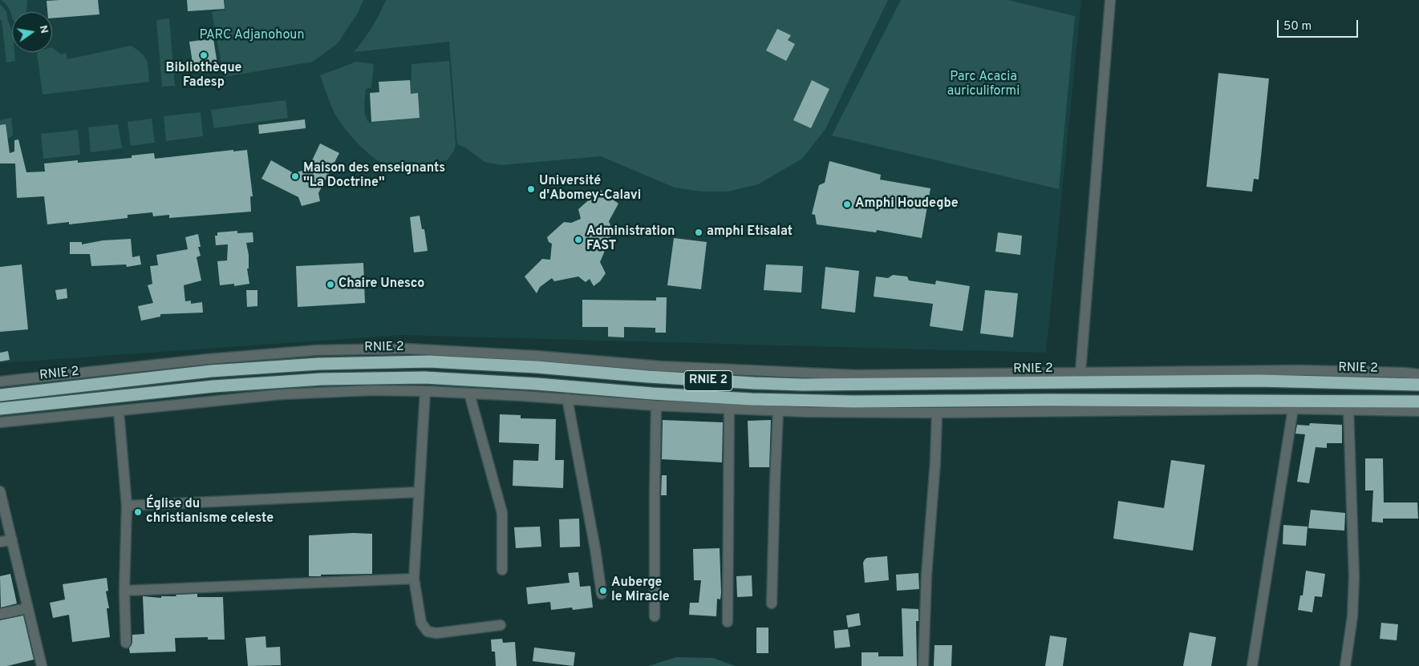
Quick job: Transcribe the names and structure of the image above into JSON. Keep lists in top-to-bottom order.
{
  "streets": {
    "highway": ["RNIE 2"]
  },
  "parks": ["PARC Adjanohoun", "Parc Acacia auriculiformi"],
  "places": [
    "Bibliothèque Fadesp",
    "Maison des enseignants ''La Doctrine''",
    "Université d'Abomey-Calavi",
    "Amphi Houdegbe",
    "amphi Etisalat",
    "Administration FAST",
    "Chaire Unesco",
    "Église du christianisme celeste",
    "Auberge le Miracle"
  ],
  "scale_bar": "50 m",
  "north": "right"
}
